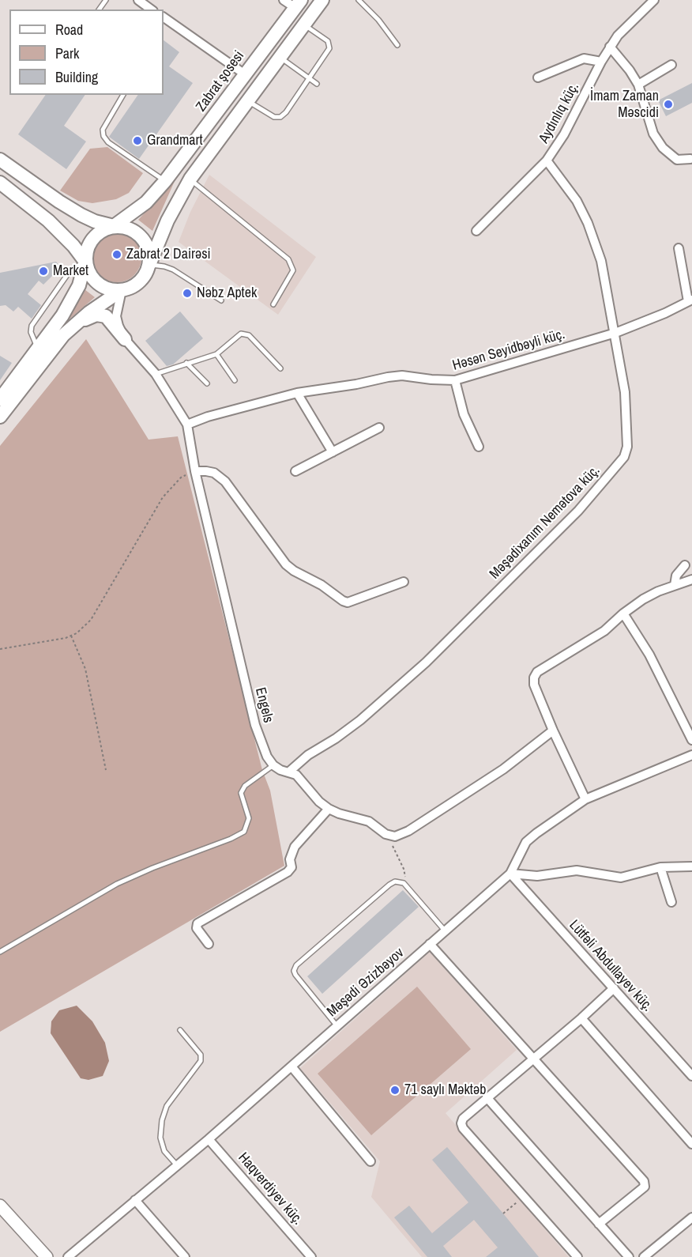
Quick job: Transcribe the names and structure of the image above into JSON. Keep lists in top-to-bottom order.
{
  "streets": {
    "main road": ["Zabrat şosesi"],
    "street": [
      "Aydınlıq küç.",
      "Həsən Seyidbəyli küç.",
      "Məşədixanım Nemətova küç.",
      "Engels",
      "Lütfəli Abdullayev küç.",
      "Məşədi Əzizbəyov",
      "Haqverdiyev küç."
    ]
  },
  "crossings": [
    ["Aydınlıq küç.", "Məşədixanım Nemətova küç."],
    ["Həsən Seyidbəyli küç.", "Məşədixanım Nemətova küç."],
    ["Həsən Seyidbəyli küç.", "Engels"],
    ["Lütfəli Abdullayev küç.", "Məşədi Əzizbəyov"],
    ["Məşədi Əzizbəyov", "Haqverdiyev küç."]
  ],
  "places": [
    "İmam Zaman Məscidi",
    "Grandmart",
    "Zabrat 2 Dairəsi",
    "Market",
    "Nəbz Aptek",
    "71 saylı Məktəb"
  ],
  "legend": ["Road", "Park", "Building"]
}
